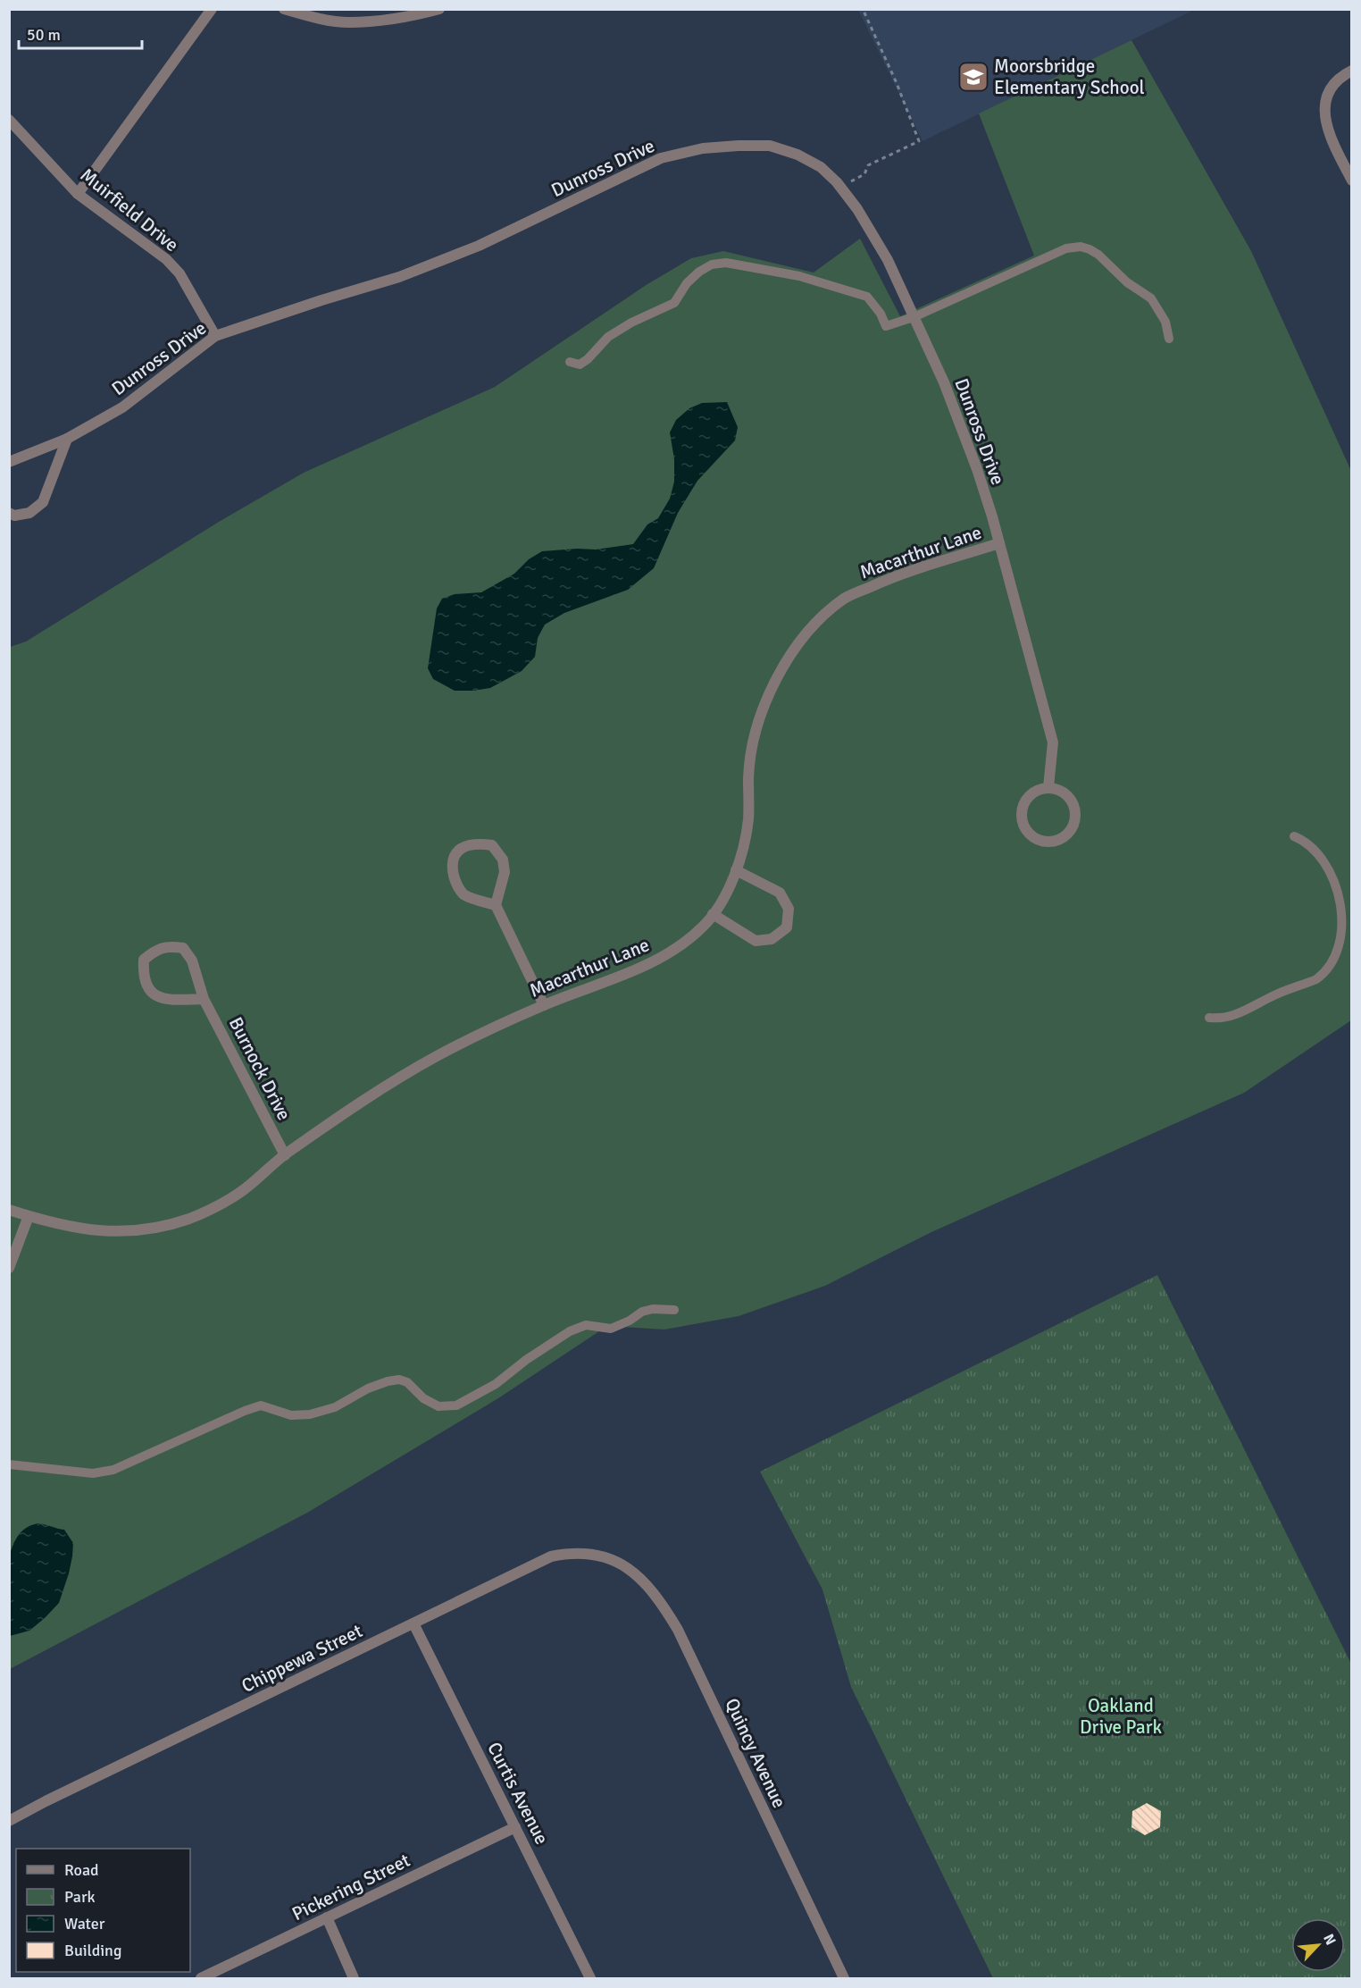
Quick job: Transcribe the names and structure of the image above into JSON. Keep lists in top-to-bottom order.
{
  "streets": {
    "street": [
      "Dunross Drive",
      "Muirfield Drive",
      "Macarthur Lane",
      "Burnock Drive",
      "Chippewa Street",
      "Quincy Avenue",
      "Curtis Avenue",
      "Pickering Street"
    ]
  },
  "crossings": [
    ["Dunross Drive", "Muirfield Drive"],
    ["Dunross Drive", "Macarthur Lane"],
    ["Macarthur Lane", "Burnock Drive"],
    ["Chippewa Street", "Quincy Avenue"],
    ["Chippewa Street", "Curtis Avenue"],
    ["Curtis Avenue", "Pickering Street"]
  ],
  "parks": ["Oakland Drive Park"],
  "places": {
    "school or university": ["Moorsbridge Elementary School"]
  },
  "legend": [
    "Road",
    "Park",
    "Water",
    "Building"
  ],
  "scale_bar": "50 m",
  "north": "top right"
}
